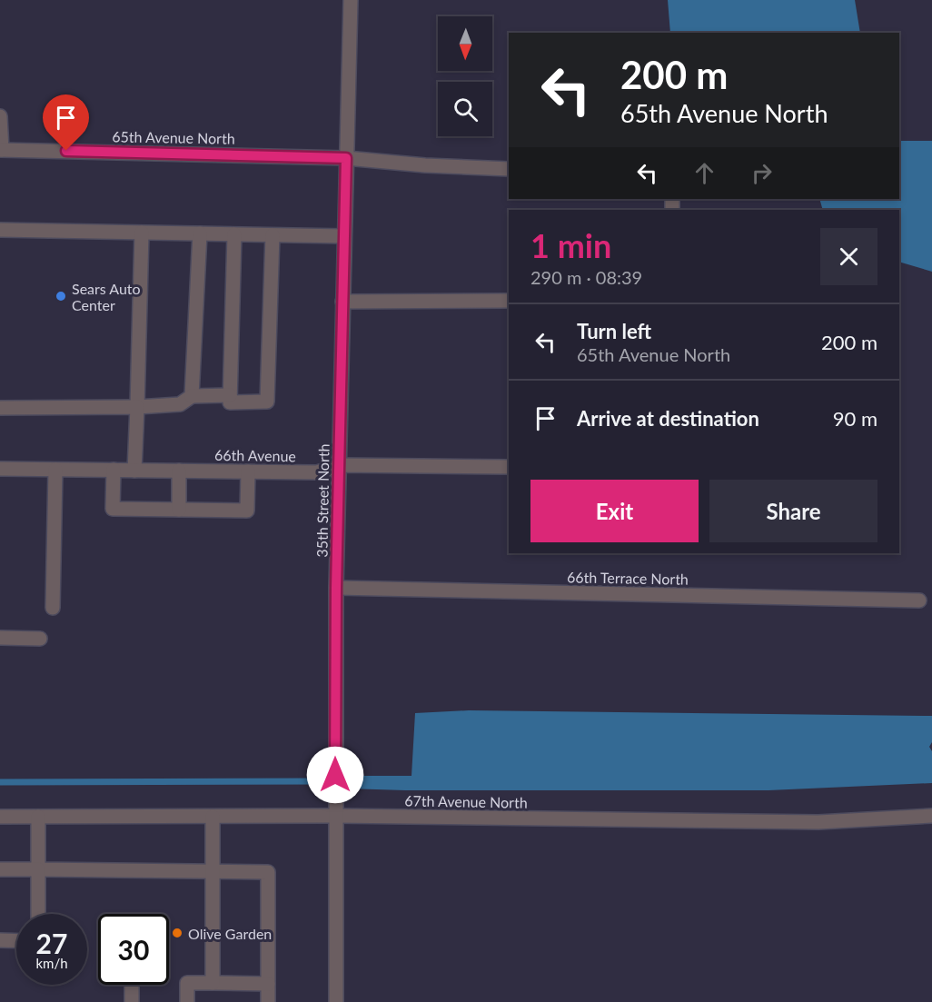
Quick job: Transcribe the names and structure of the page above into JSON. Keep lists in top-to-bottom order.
{
  "streets": {
    "street": [
      "65th Avenue North",
      "66th Avenue",
      "35th Street North",
      "66th Terrace North",
      "67th Avenue North"
    ]
  },
  "crossings": [
    ["65th Avenue North", "35th Street North"],
    ["66th Avenue", "35th Street North"],
    ["35th Street North", "66th Terrace North"],
    ["35th Street North", "67th Avenue North"]
  ],
  "places": ["Sears Auto Center", "Olive Garden"],
  "north": "bottom",
  "page": {
    "turn": ["200 m", "65th Avenue North"],
    "heading": ["1 min", "290 m · 08:39"],
    "list": [
      {
        "name": "Turn left",
        "note": "65th Avenue North",
        "value": "200 m"
      },
      {
        "name": "Arrive at destination",
        "value": "90 m"
      }
    ],
    "buttons": ["Exit", "Share"],
    "speed": "27 km/h",
    "limit": "30"
  }
}
